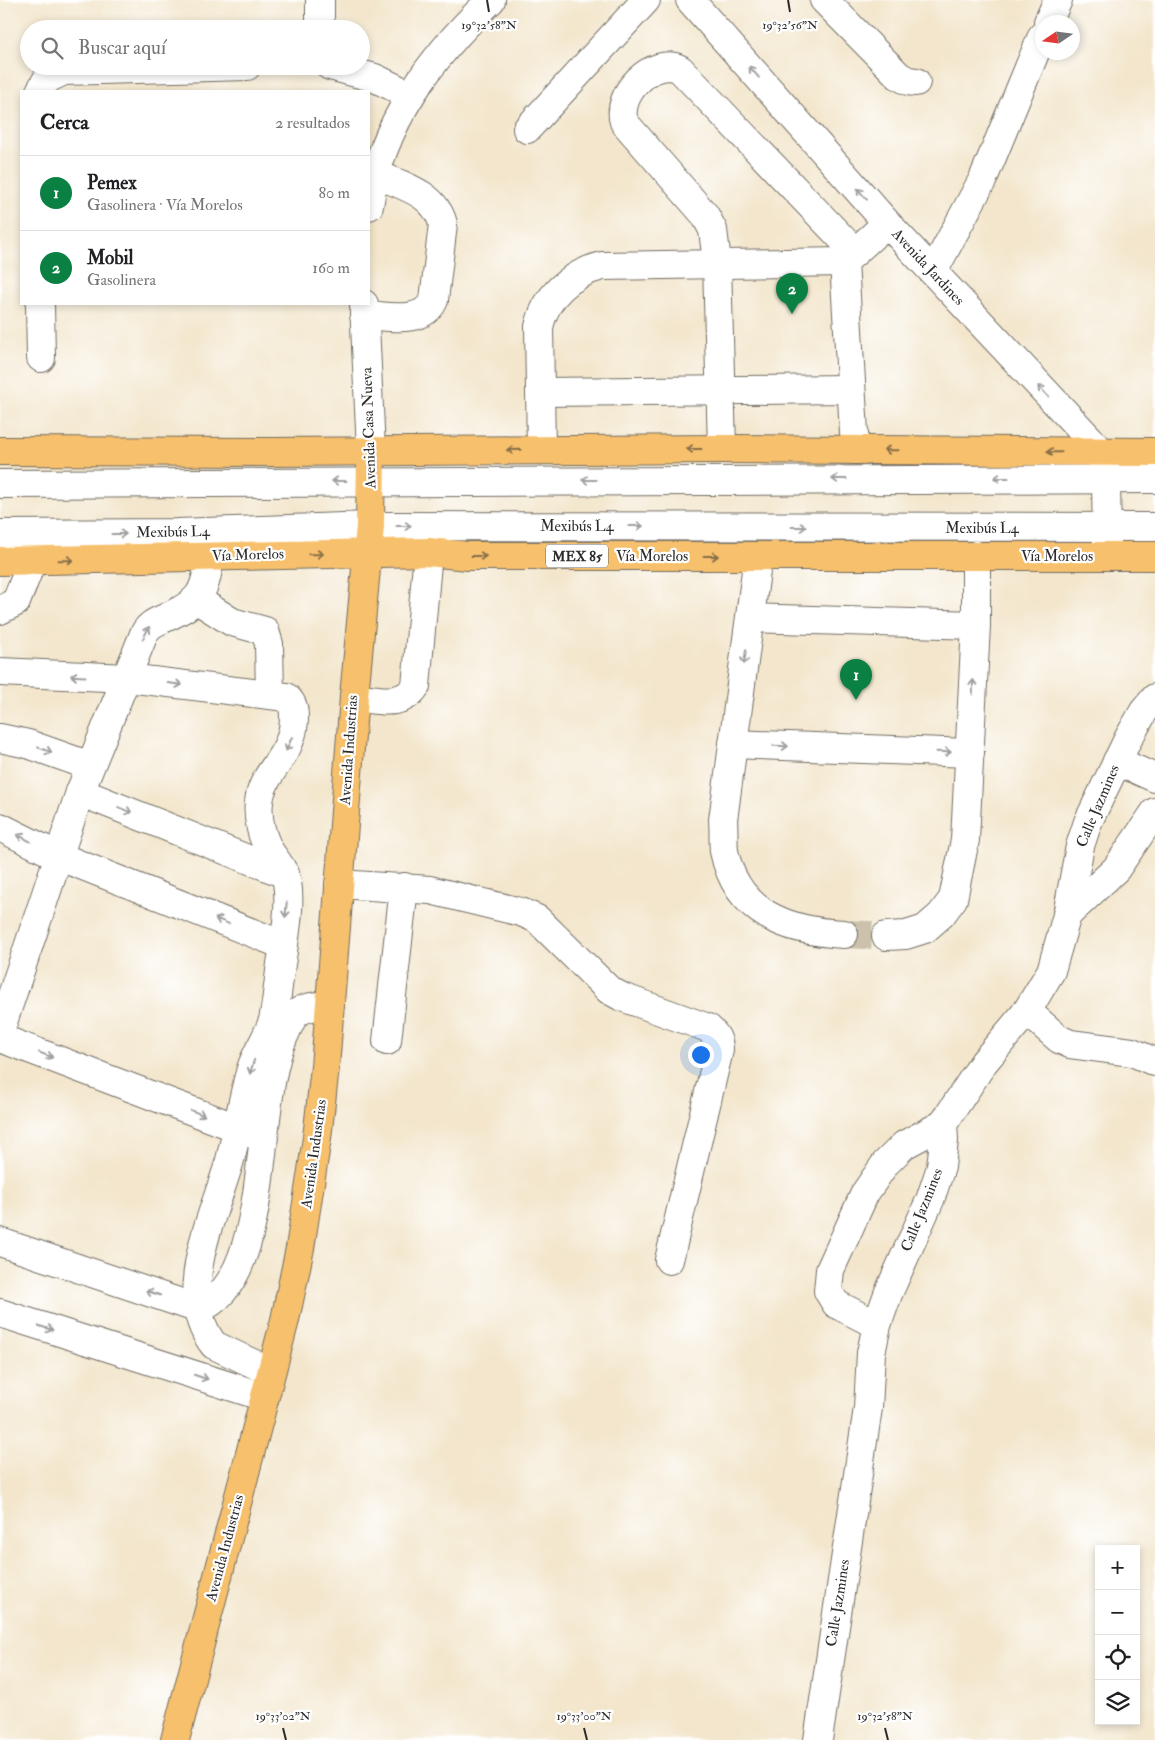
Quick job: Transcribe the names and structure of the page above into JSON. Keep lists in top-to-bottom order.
{
  "streets": {
    "main road": [
      "Avenida Casa Nueva",
      "Vía Morelos",
      "MEX 85",
      "Avenida Industrias"
    ],
    "street": ["Avenida Jardines", "Mexibús L4", "Calle Jazmines"]
  },
  "crossings": [
    ["Avenida Casa Nueva", "Mexibús L4"],
    ["Avenida Casa Nueva", "Vía Morelos"],
    ["Avenida Casa Nueva", "Avenida Industrias"],
    ["Vía Morelos", "Avenida Industrias"]
  ],
  "one_way": ["Avenida Jardines"],
  "north": "left",
  "page": {
    "search": "Buscar aquí",
    "heading": ["Cerca", "2 resultados"],
    "list": [
      {
        "mark": "1",
        "name": "Pemex",
        "note": "Gasolinera · Vía Morelos",
        "value": "80 m"
      },
      {
        "mark": "2",
        "name": "Mobil",
        "note": "Gasolinera",
        "value": "160 m"
      }
    ],
    "pins": ["2", "1"],
    "map_buttons": ["+", "−"]
  },
  "coordinates": [
    "19°32'58\"N",
    "19°32'56\"N",
    "19°33'02\"N",
    "19°33'00\"N"
  ]
}
